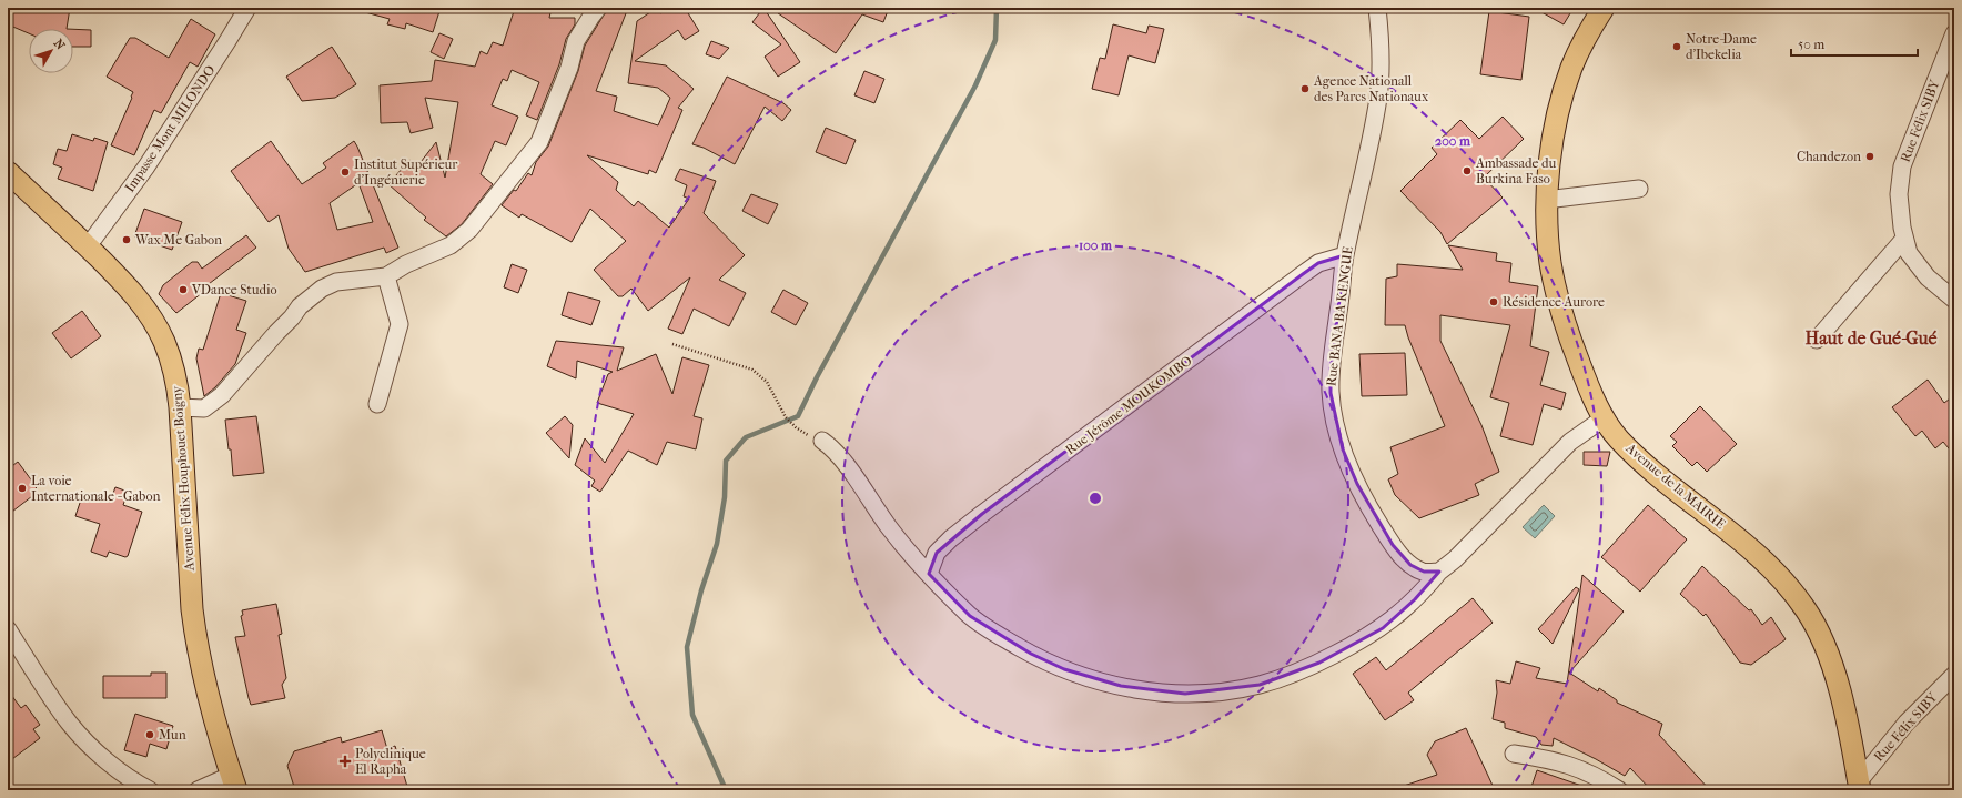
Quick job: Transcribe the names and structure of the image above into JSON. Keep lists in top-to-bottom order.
{
  "streets": {
    "main road": ["Avenue Félix Houphouet Boigny", "Avenue de la MAIRIE"],
    "street": [
      "Rue Félix SIBY",
      "Impasse Mont MILONDO",
      "Rue BANA BA KENGUE",
      "Rue Jérôme MOUKOMBO"
    ]
  },
  "crossings": [
    ["Rue Félix SIBY", "Avenue de la MAIRIE"],
    ["Impasse Mont MILONDO", "Avenue Félix Houphouet Boigny"],
    ["Rue BANA BA KENGUE", "Rue Jérôme MOUKOMBO"]
  ],
  "districts": ["Haut de Gué-Gué"],
  "places": {
    "other": [
      "Notre-Dame d'Ibekelia",
      "Agence Nationall des Parcs Nationaux",
      "Chandezon",
      "Ambassade du Burkina Faso",
      "Institut Supérieur d'Ingénierie",
      "Wax Me Gabon",
      "VDance Studio",
      "Résidence Aurore",
      "La voie Internationale - Gabon",
      "Mun"
    ],
    "health": ["Polyclinique El Rapha"]
  },
  "scale_bar": "50 m",
  "north": "top right",
  "rings": ["200 m", "100 m"]
}
